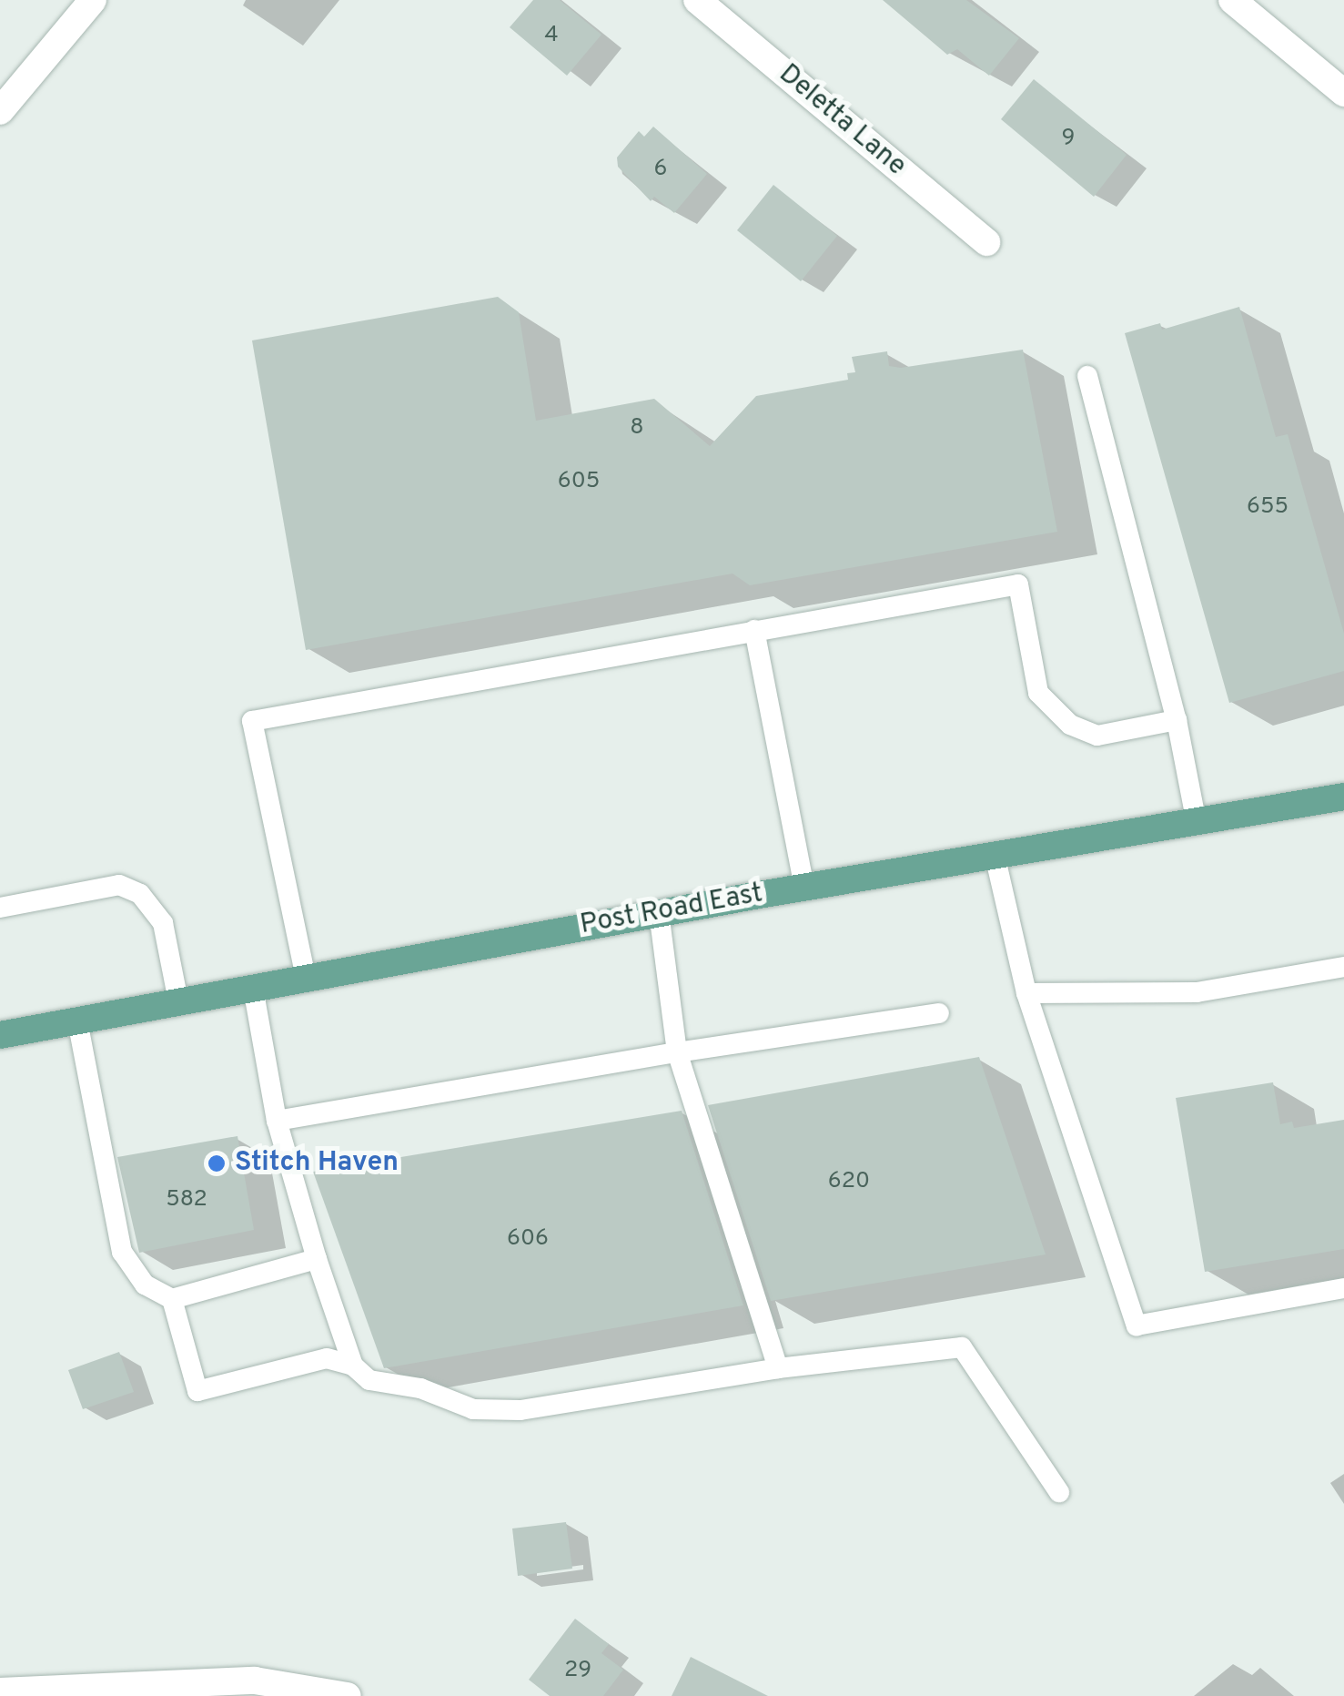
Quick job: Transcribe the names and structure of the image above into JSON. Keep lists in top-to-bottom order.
{
  "streets": {
    "main road": ["Post Road East"],
    "street": ["Deletta Lane"]
  },
  "places": ["Stitch Haven"],
  "house_numbers": [
    "4",
    "9",
    "6",
    "8",
    "605",
    "655",
    "620",
    "582",
    "606",
    "29"
  ]
}
